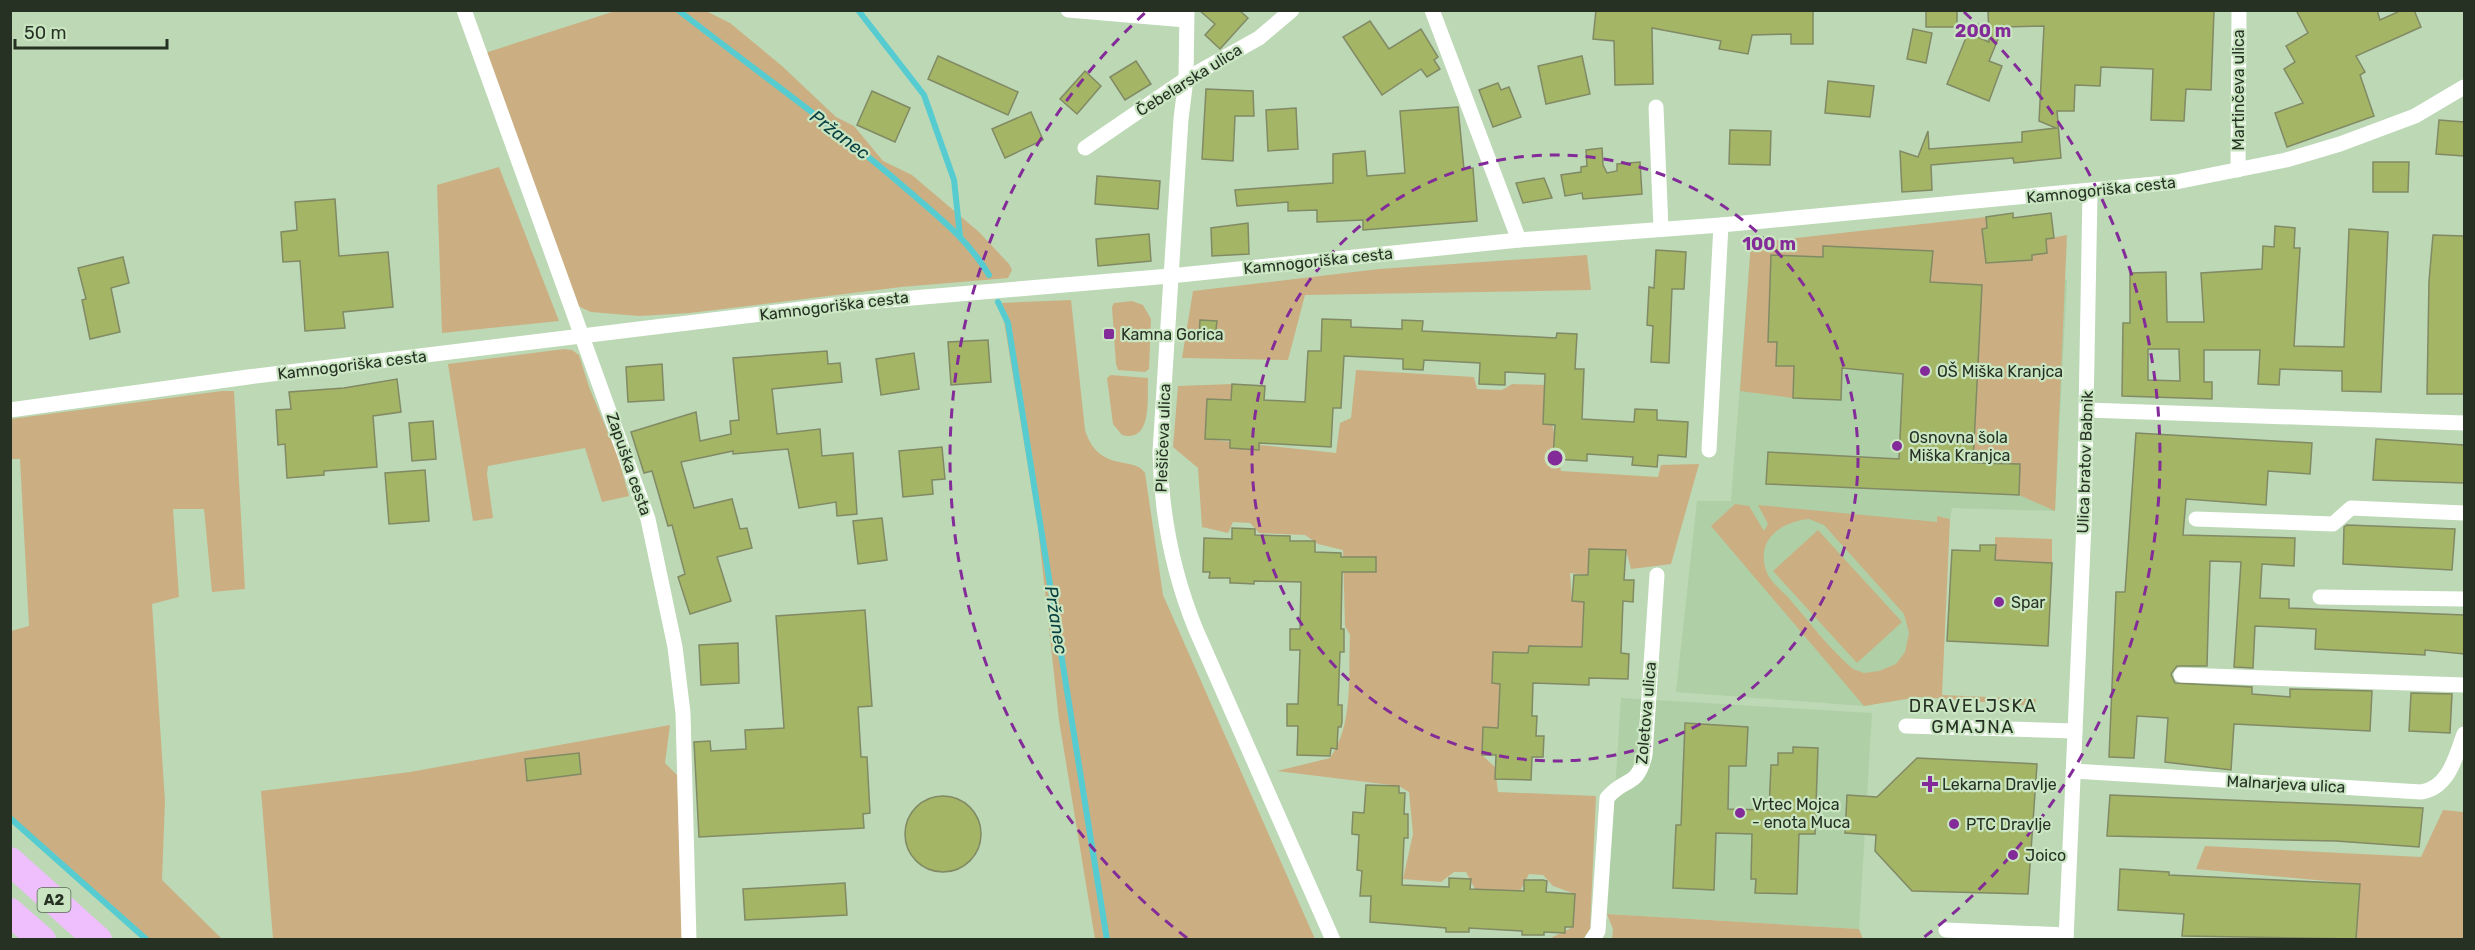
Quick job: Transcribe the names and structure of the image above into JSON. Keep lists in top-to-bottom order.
{
  "streets": {
    "highway": ["A2"],
    "street": [
      "Čebelarska ulica",
      "Martinčeva ulica",
      "Kamnogoriška cesta",
      "Plešičeva ulica",
      "Ulica bratov Babnik",
      "Zapuška cesta",
      "Zoletova ulica",
      "Malnarjeva ulica"
    ]
  },
  "crossings": [
    ["Čebelarska ulica", "Plešičeva ulica"],
    ["Martinčeva ulica", "Kamnogoriška cesta"],
    ["Kamnogoriška cesta", "Plešičeva ulica"],
    ["Kamnogoriška cesta", "Ulica bratov Babnik"],
    ["Kamnogoriška cesta", "Zapuška cesta"],
    ["Ulica bratov Babnik", "Malnarjeva ulica"]
  ],
  "districts": ["DRAVELJSKA GMAJNA"],
  "water": ["Pržanec"],
  "places": {
    "transit": ["Kamna Gorica"],
    "other": [
      "OŠ Miška Kranjca",
      "Osnovna šola Miška Kranjca",
      "Spar",
      "Vrtec Mojca - enota Muca",
      "PTC Dravlje",
      "Joico"
    ],
    "health": ["Lekarna Dravlje"]
  },
  "scale_bar": "50 m",
  "rings": ["200 m", "100 m"]
}
